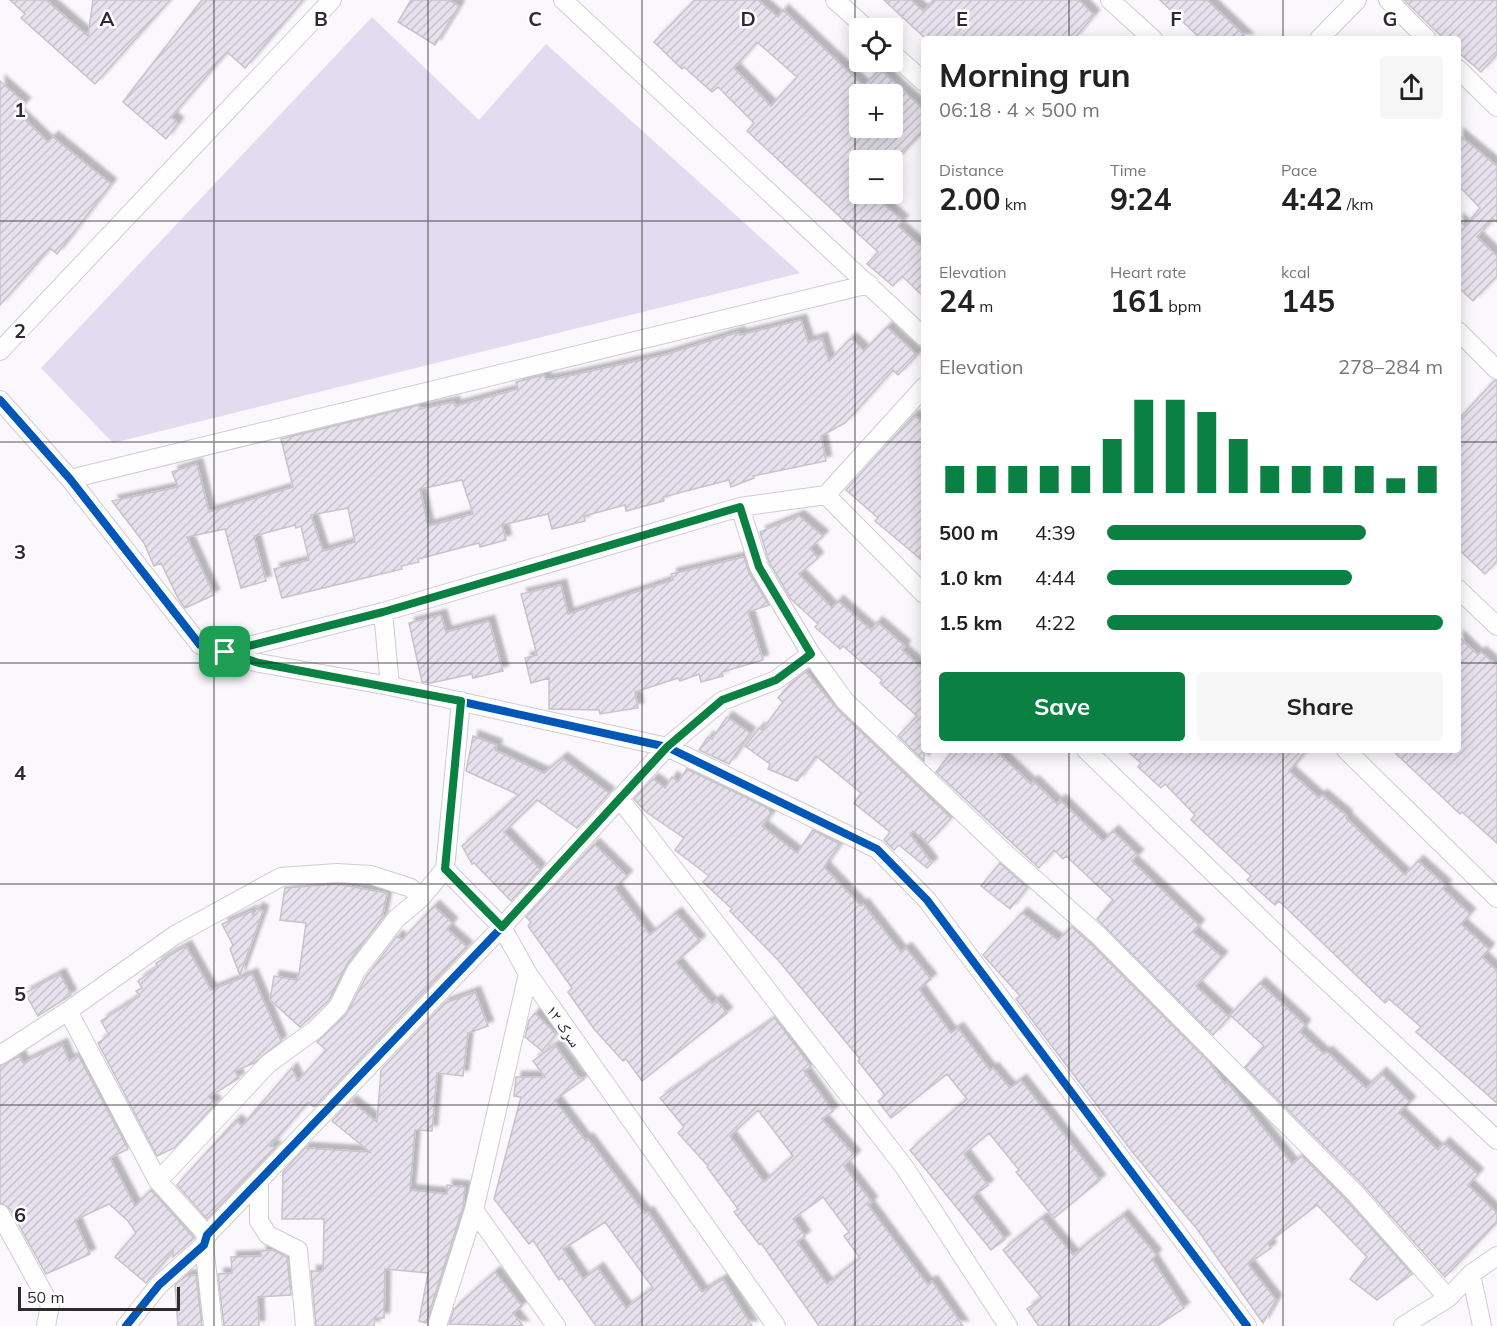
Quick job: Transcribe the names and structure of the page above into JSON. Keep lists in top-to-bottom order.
{
  "streets": {
    "street": ["سرک ۱۲"]
  },
  "scale_bar": "50 m",
  "page": {
    "map_buttons": ["+", "−"],
    "heading": ["Morning run", "06:18 · 4 × 500 m"],
    "stats": [
      ["Distance", "2.00 km"],
      ["Time", "9:24"],
      ["Pace", "4:42 /km"],
      ["Elevation", "24 m"],
      ["Heart rate", "161 bpm"],
      ["kcal", "145"]
    ],
    "chart": ["Elevation", "278–284 m"],
    "list": [
      {
        "name": "500 m",
        "note": "4:39"
      },
      {
        "name": "1.0 km",
        "note": "4:44"
      },
      {
        "name": "1.5 km",
        "note": "4:22"
      }
    ],
    "buttons": ["Save", "Share"],
    "scale": "50 m"
  },
  "grid": {
    "columns": [
      "A",
      "B",
      "C",
      "D",
      "E",
      "F",
      "G"
    ],
    "rows": [
      "1",
      "2",
      "3",
      "4",
      "5",
      "6"
    ]
  }
}
